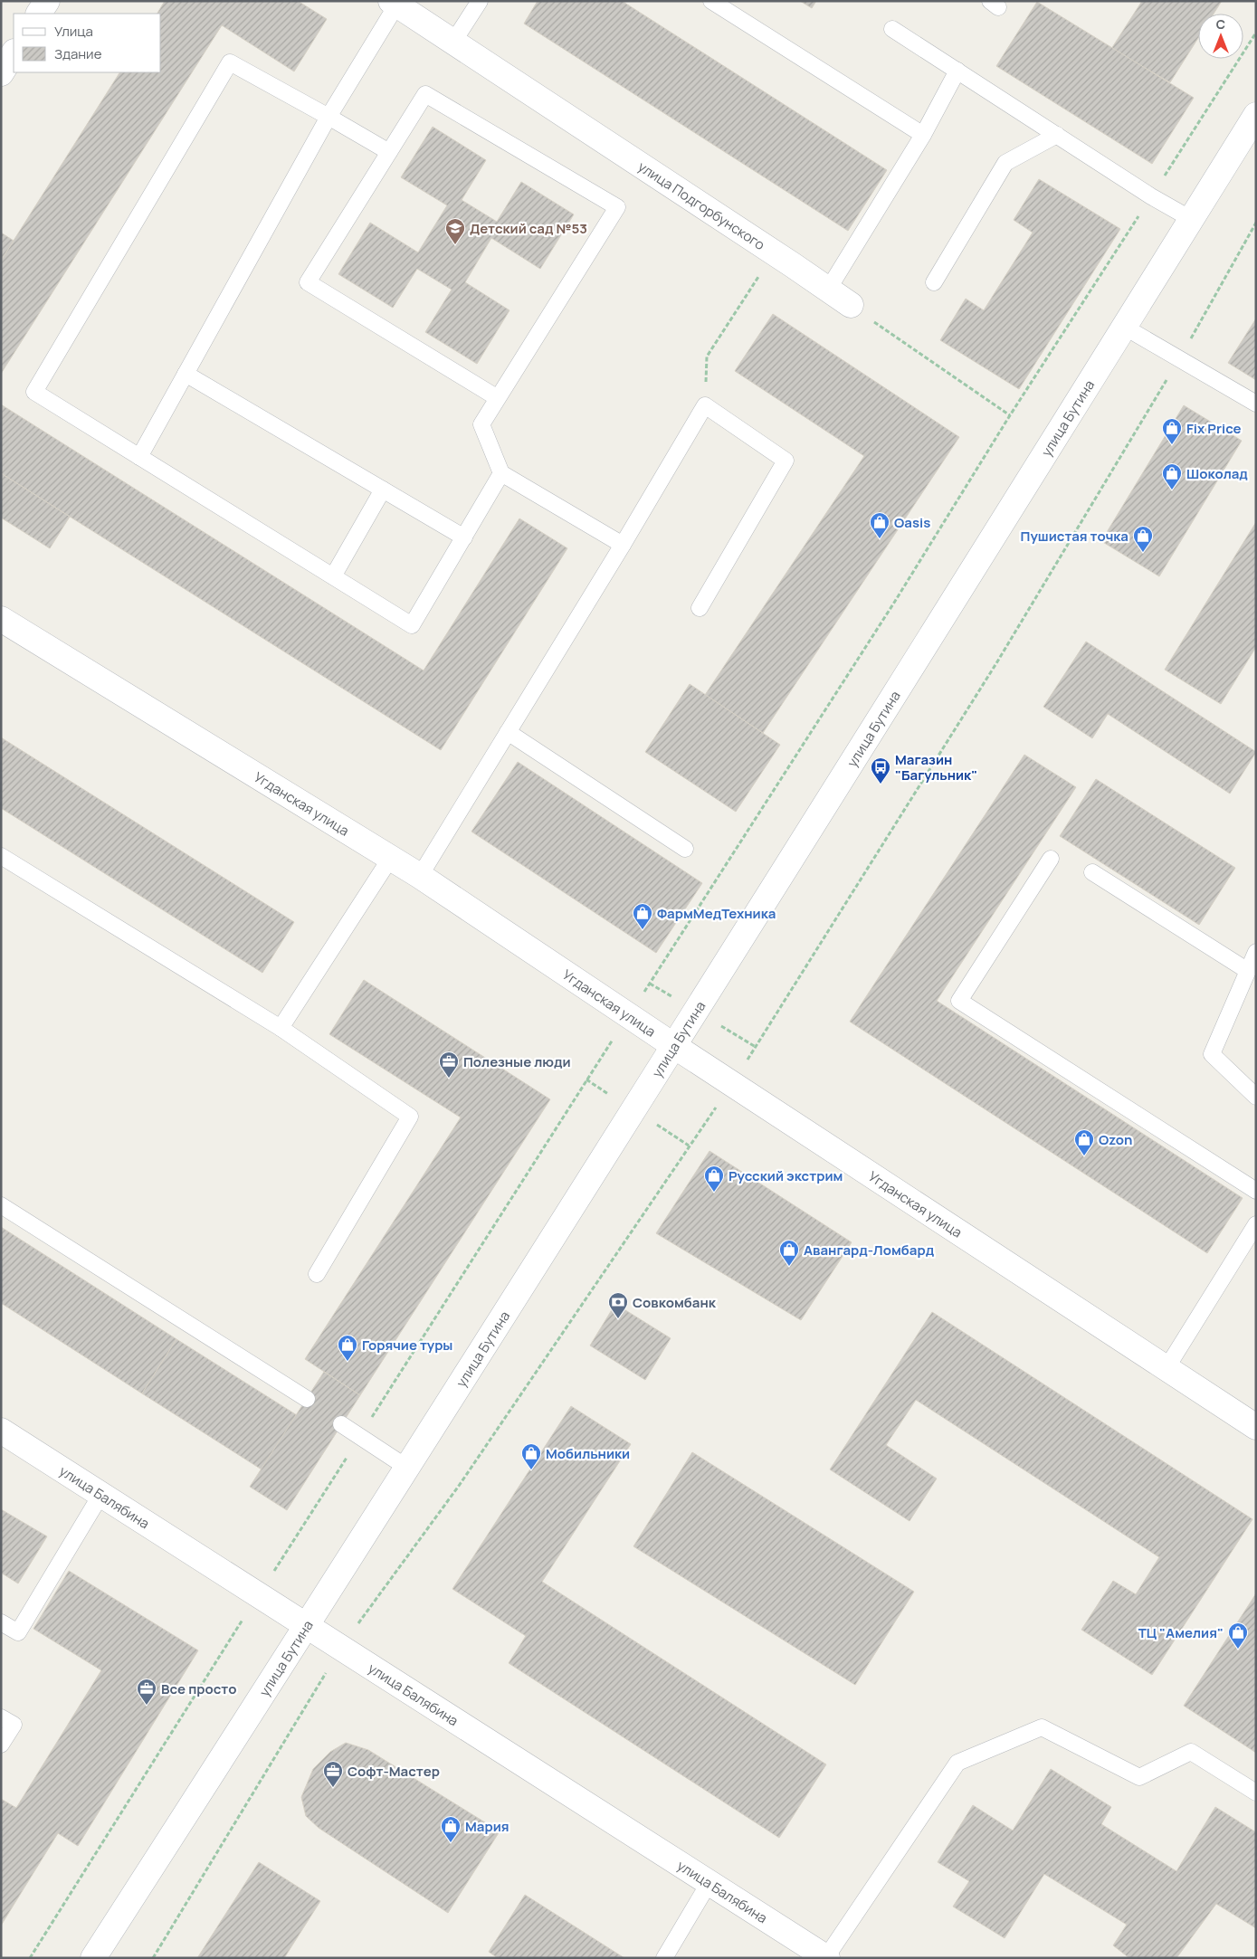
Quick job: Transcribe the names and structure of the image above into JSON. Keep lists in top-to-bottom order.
{
  "streets": {
    "street": [
      "улица Подгорбунского",
      "улица Бутина",
      "Угданская улица",
      "улица Балябина"
    ]
  },
  "crossings": [
    ["улица Бутина", "Угданская улица"],
    ["улица Бутина", "улица Балябина"]
  ],
  "places": {
    "school or university": ["Детский сад №53"],
    "shop": [
      "Fix Price",
      "Шоколад",
      "Oasis",
      "Пушистая точка",
      "ФармМедТехника",
      "Ozon",
      "Русский экстрим",
      "Авангард-Ломбард",
      "Горячие туры",
      "Мобильники",
      "ТЦ \"Амелия\"",
      "Мария"
    ],
    "bus stop": ["Магазин \"Багульник\""],
    "office": ["Полезные люди", "Все просто", "Софт-Мастер"],
    "bank": ["Совкомбанк"]
  },
  "legend": ["Улица", "Здание"],
  "north": "top"
}
